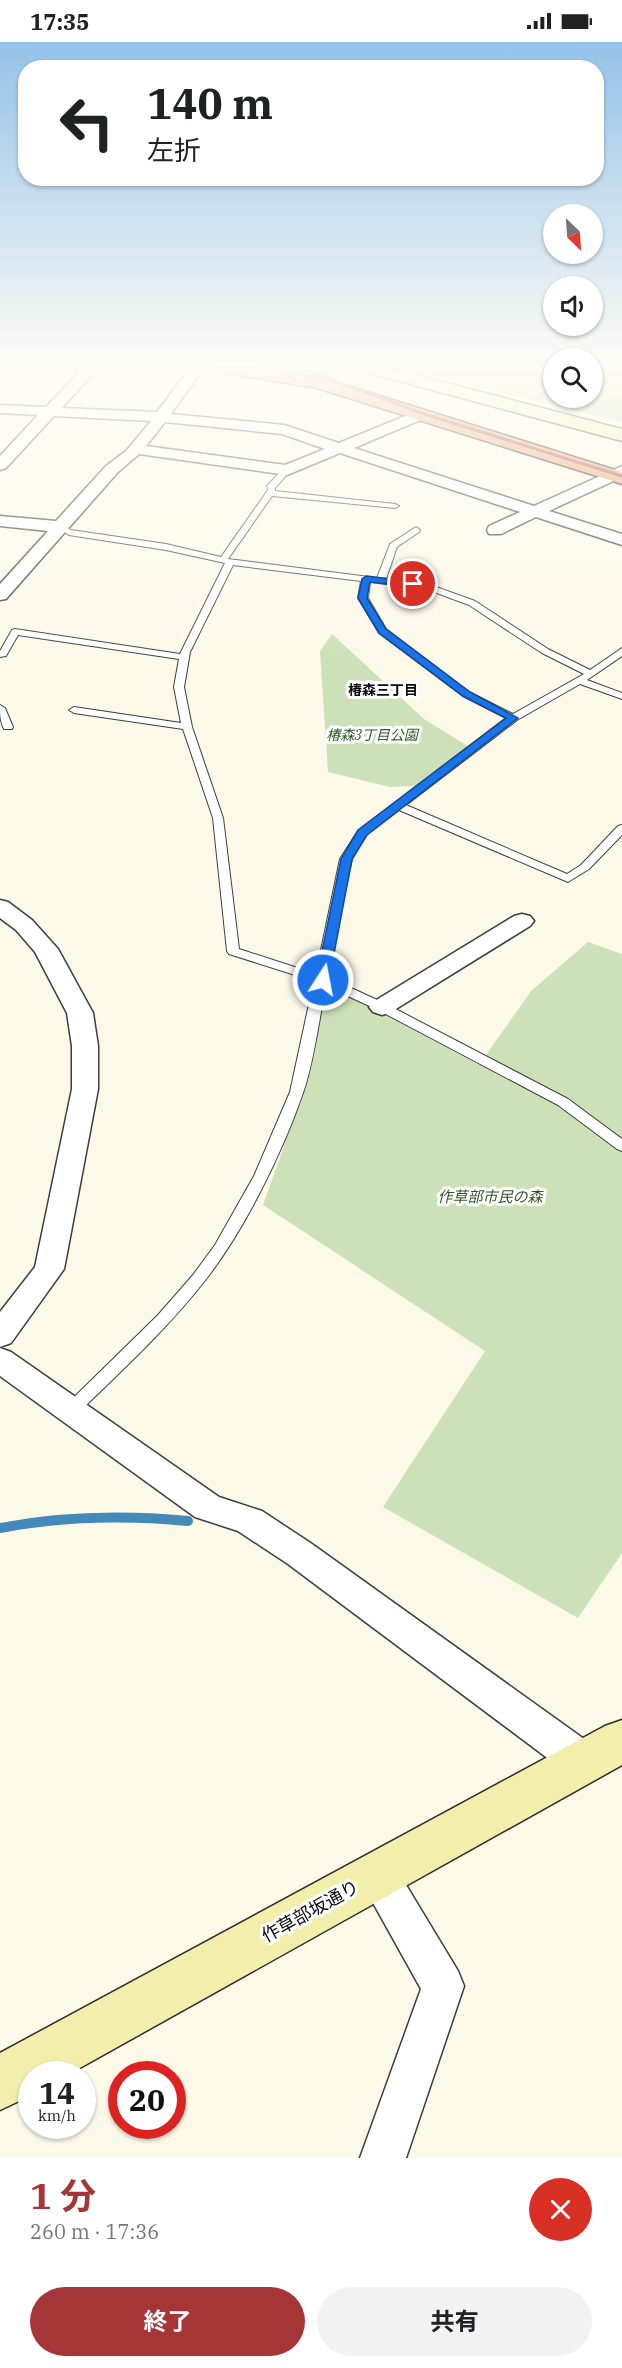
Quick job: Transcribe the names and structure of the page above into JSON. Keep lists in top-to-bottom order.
{
  "streets": {
    "street": ["作草部坂通り"]
  },
  "districts": ["椿森三丁目"],
  "parks": ["椿森3丁目公園", "作草部市民の森"],
  "north": "bottom right",
  "page": {
    "status": "17:35",
    "turn": ["140 m", "左折"],
    "speed": "14 km/h",
    "limit": "20",
    "heading": ["1 分", "260 m · 17:36"],
    "buttons": ["終了", "共有"]
  }
}
